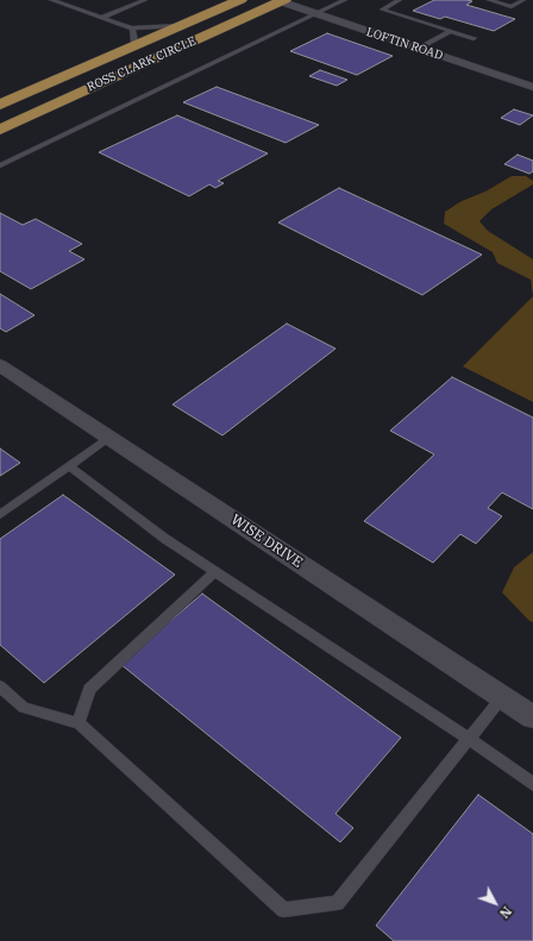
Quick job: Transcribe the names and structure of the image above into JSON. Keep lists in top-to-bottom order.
{
  "streets": {
    "highway": ["ROSS CLARK CIRCLE"],
    "street": ["LOFTIN ROAD", "WISE DRIVE"]
  },
  "crossings": [
    ["LOFTIN ROAD", "ROSS CLARK CIRCLE"]
  ],
  "north": "bottom right"
}
